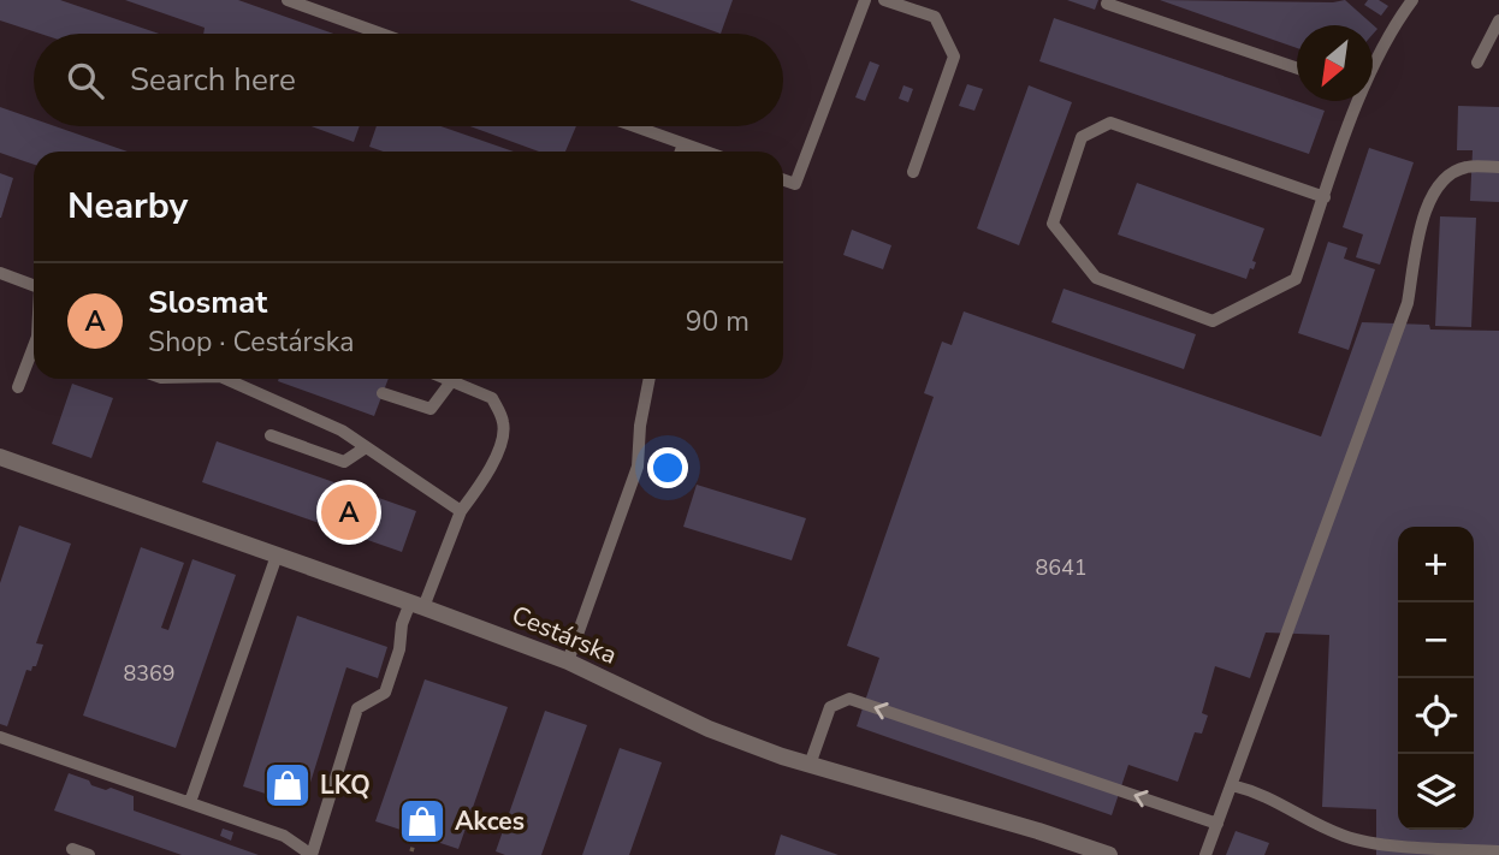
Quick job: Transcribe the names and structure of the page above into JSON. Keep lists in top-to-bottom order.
{
  "streets": {
    "street": ["Cestárska"]
  },
  "places": {
    "shop": ["LKQ", "Akces"]
  },
  "house_numbers": ["8641", "8369"],
  "north": "bottom left",
  "page": {
    "search": "Search here",
    "heading": "Nearby",
    "list": [
      {
        "mark": "A",
        "name": "Slosmat",
        "note": "Shop · Cestárska",
        "value": "90 m"
      }
    ],
    "pins": "A",
    "map_buttons": ["+", "−"]
  }
}
